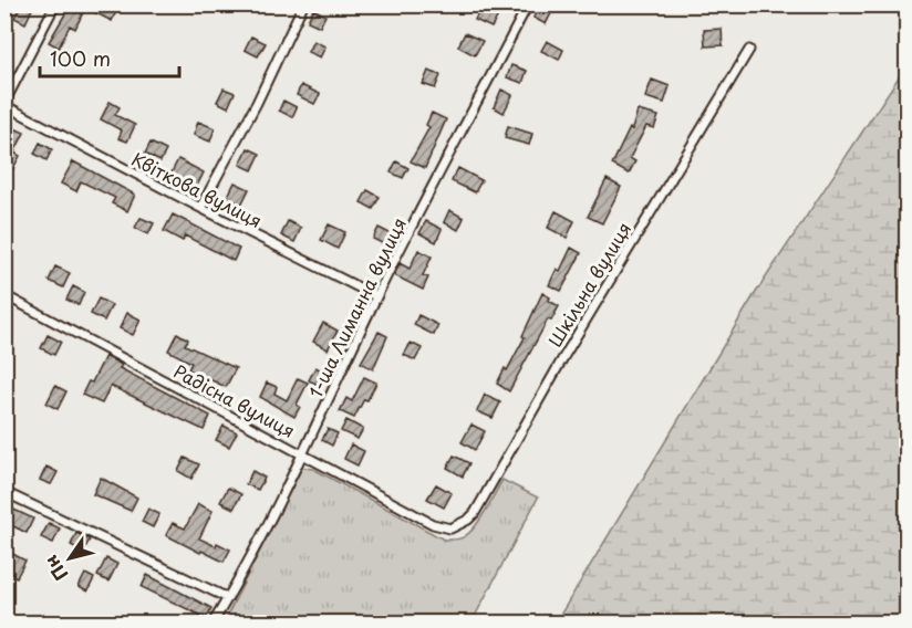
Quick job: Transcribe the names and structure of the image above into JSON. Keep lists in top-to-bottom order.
{
  "streets": {
    "street": [
      "Квіткова вулиця",
      "Шкільна вулиця",
      "1-ша Лиманна вулиця",
      "Радісна вулиця"
    ]
  },
  "crossings": [
    ["Квіткова вулиця", "1-ша Лиманна вулиця"],
    ["Шкільна вулиця", "Радісна вулиця"],
    ["1-ша Лиманна вулиця", "Радісна вулиця"]
  ],
  "scale_bar": "100 m",
  "north": "bottom left"
}
